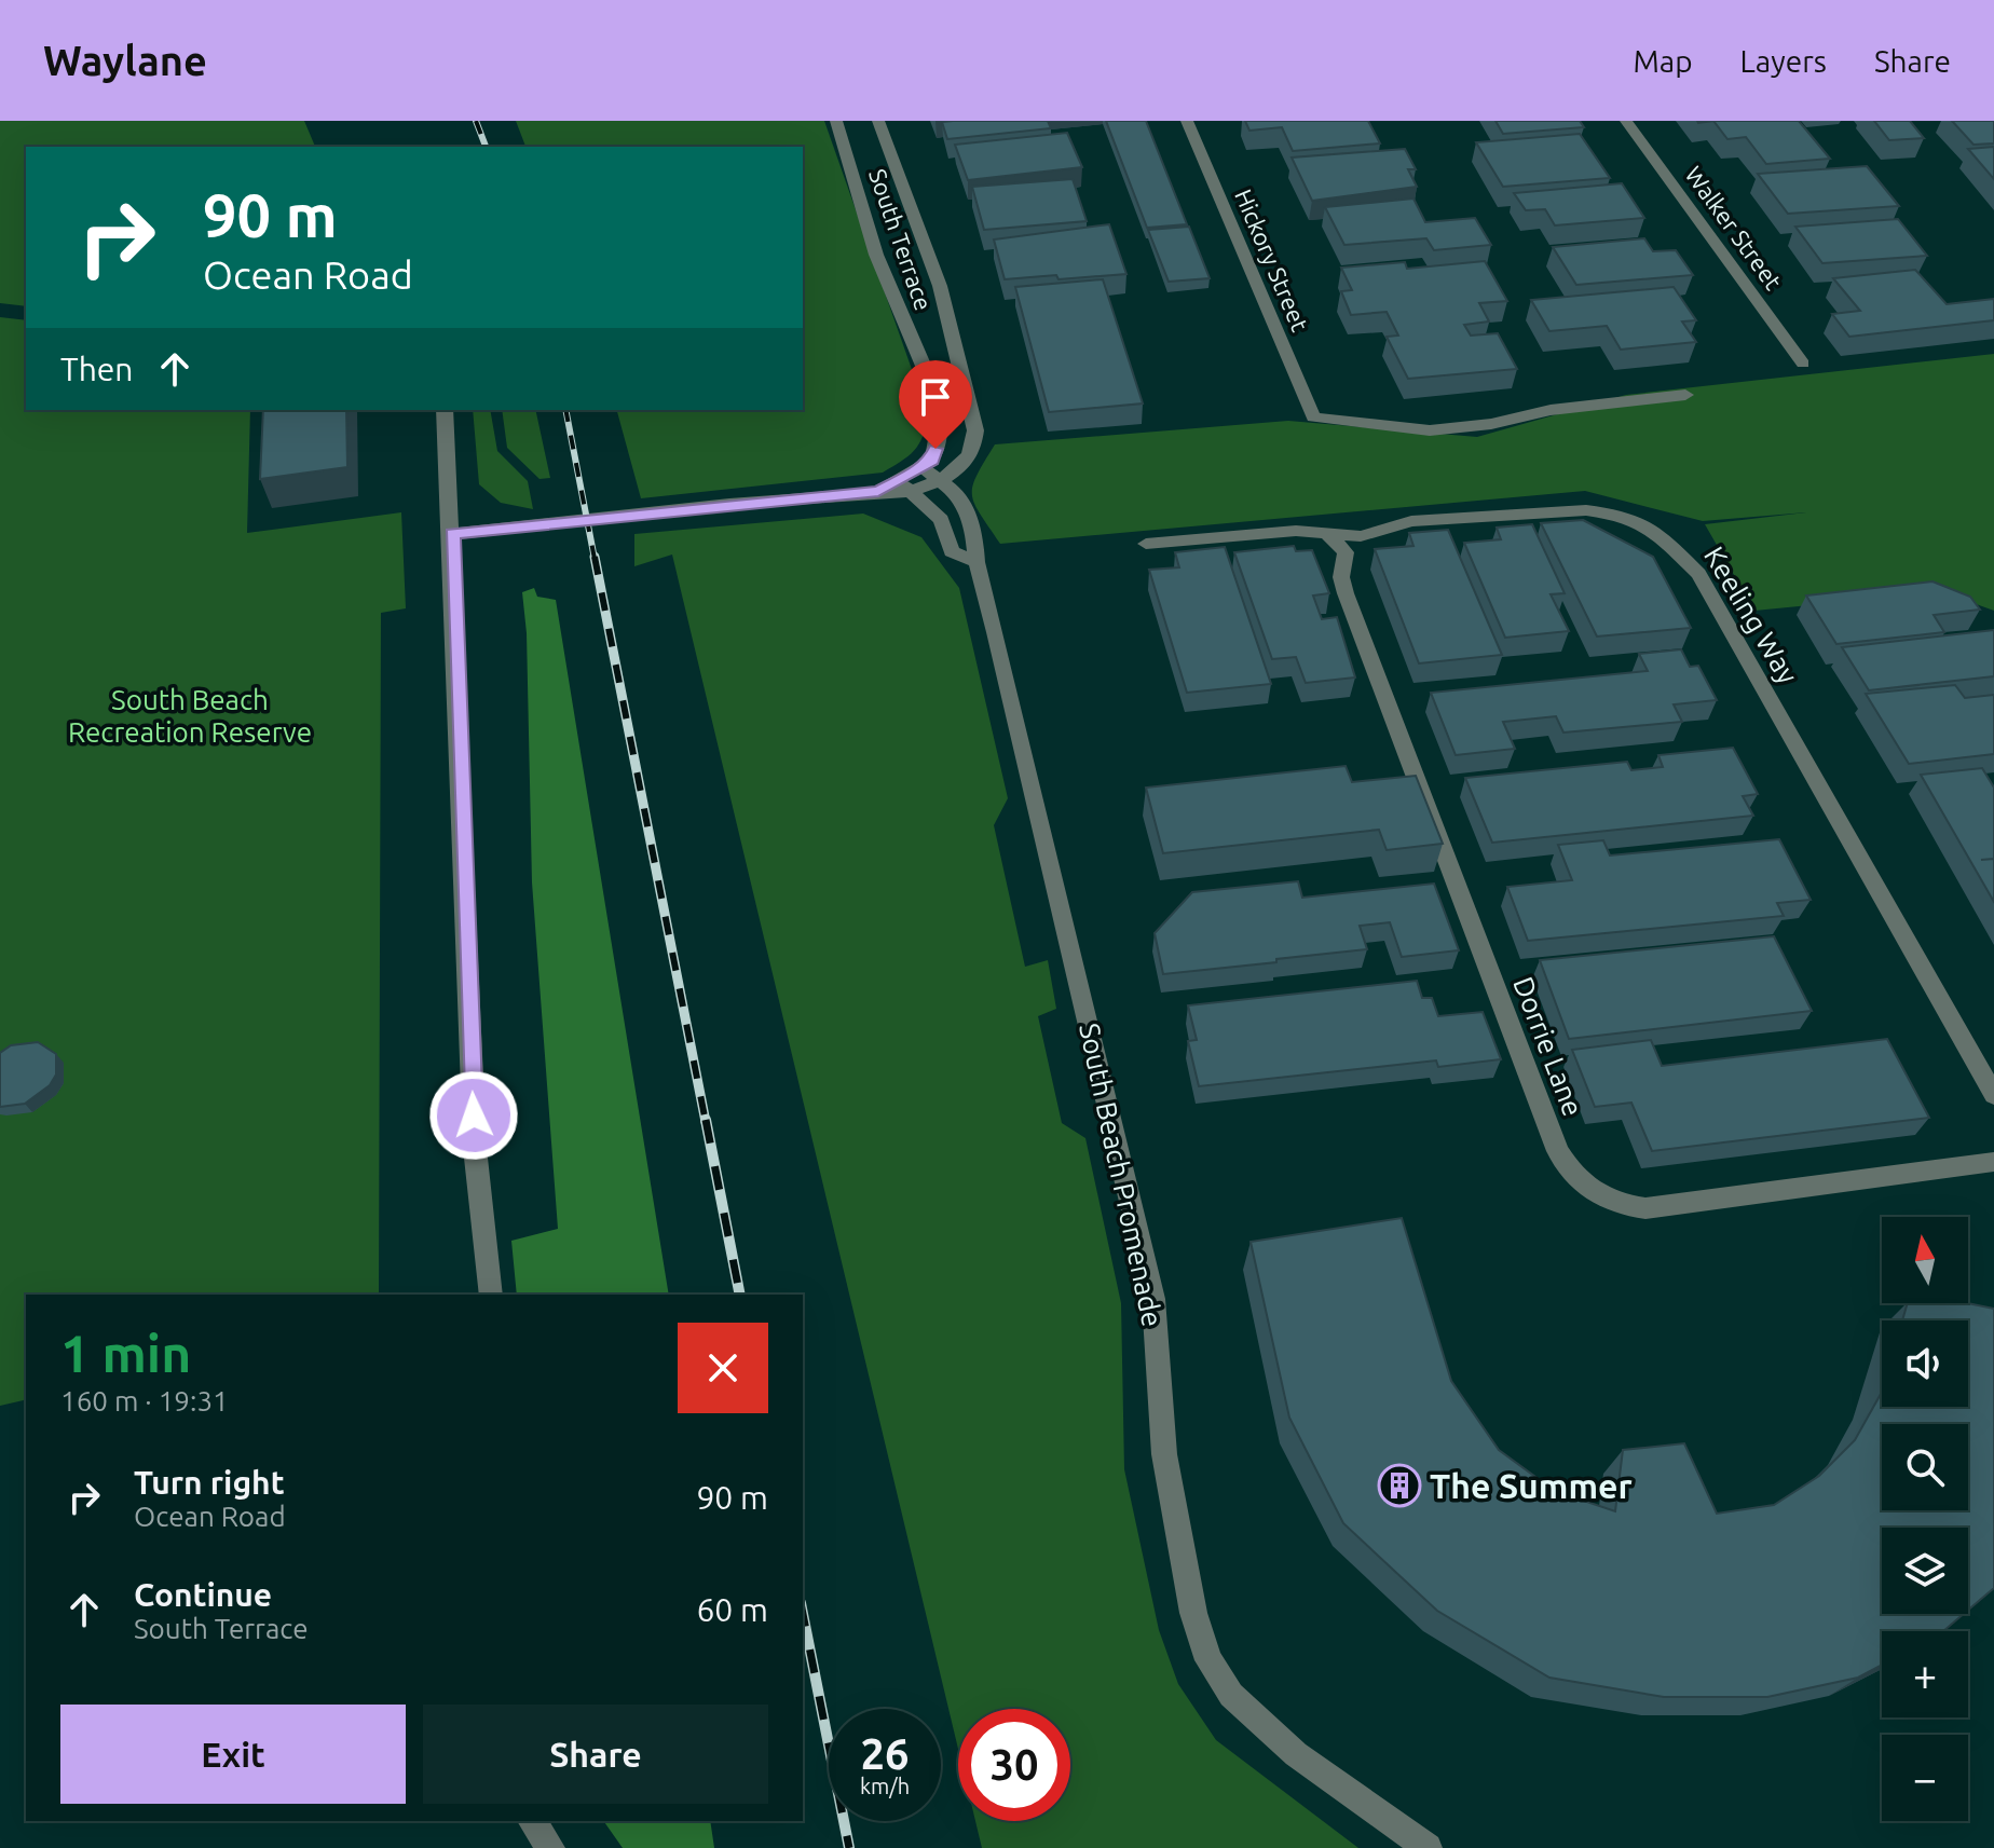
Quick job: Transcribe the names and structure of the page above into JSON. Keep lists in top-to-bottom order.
{
  "streets": {
    "street": [
      "Walker Street",
      "South Terrace",
      "Hickory Street",
      "Keeling Way",
      "Dorrie Lane",
      "South Beach Promenade"
    ]
  },
  "crossings": [
    ["South Terrace", "South Beach Promenade"],
    ["Keeling Way", "Dorrie Lane"]
  ],
  "parks": ["South Beach Recreation Reserve"],
  "places": {
    "building": ["The Summer"]
  },
  "north": "top",
  "page": {
    "header": "Waylane",
    "nav": ["Map", "Layers", "Share"],
    "turn": ["90 m", "Ocean Road"],
    "then": "Then",
    "map_buttons": ["+", "−"],
    "heading": ["1 min", "160 m · 19:31"],
    "list": [
      {
        "name": "Turn right",
        "note": "Ocean Road",
        "value": "90 m"
      },
      {
        "name": "Continue",
        "note": "South Terrace",
        "value": "60 m"
      }
    ],
    "buttons": ["Exit", "Share"],
    "speed": "26 km/h",
    "limit": "30"
  }
}
